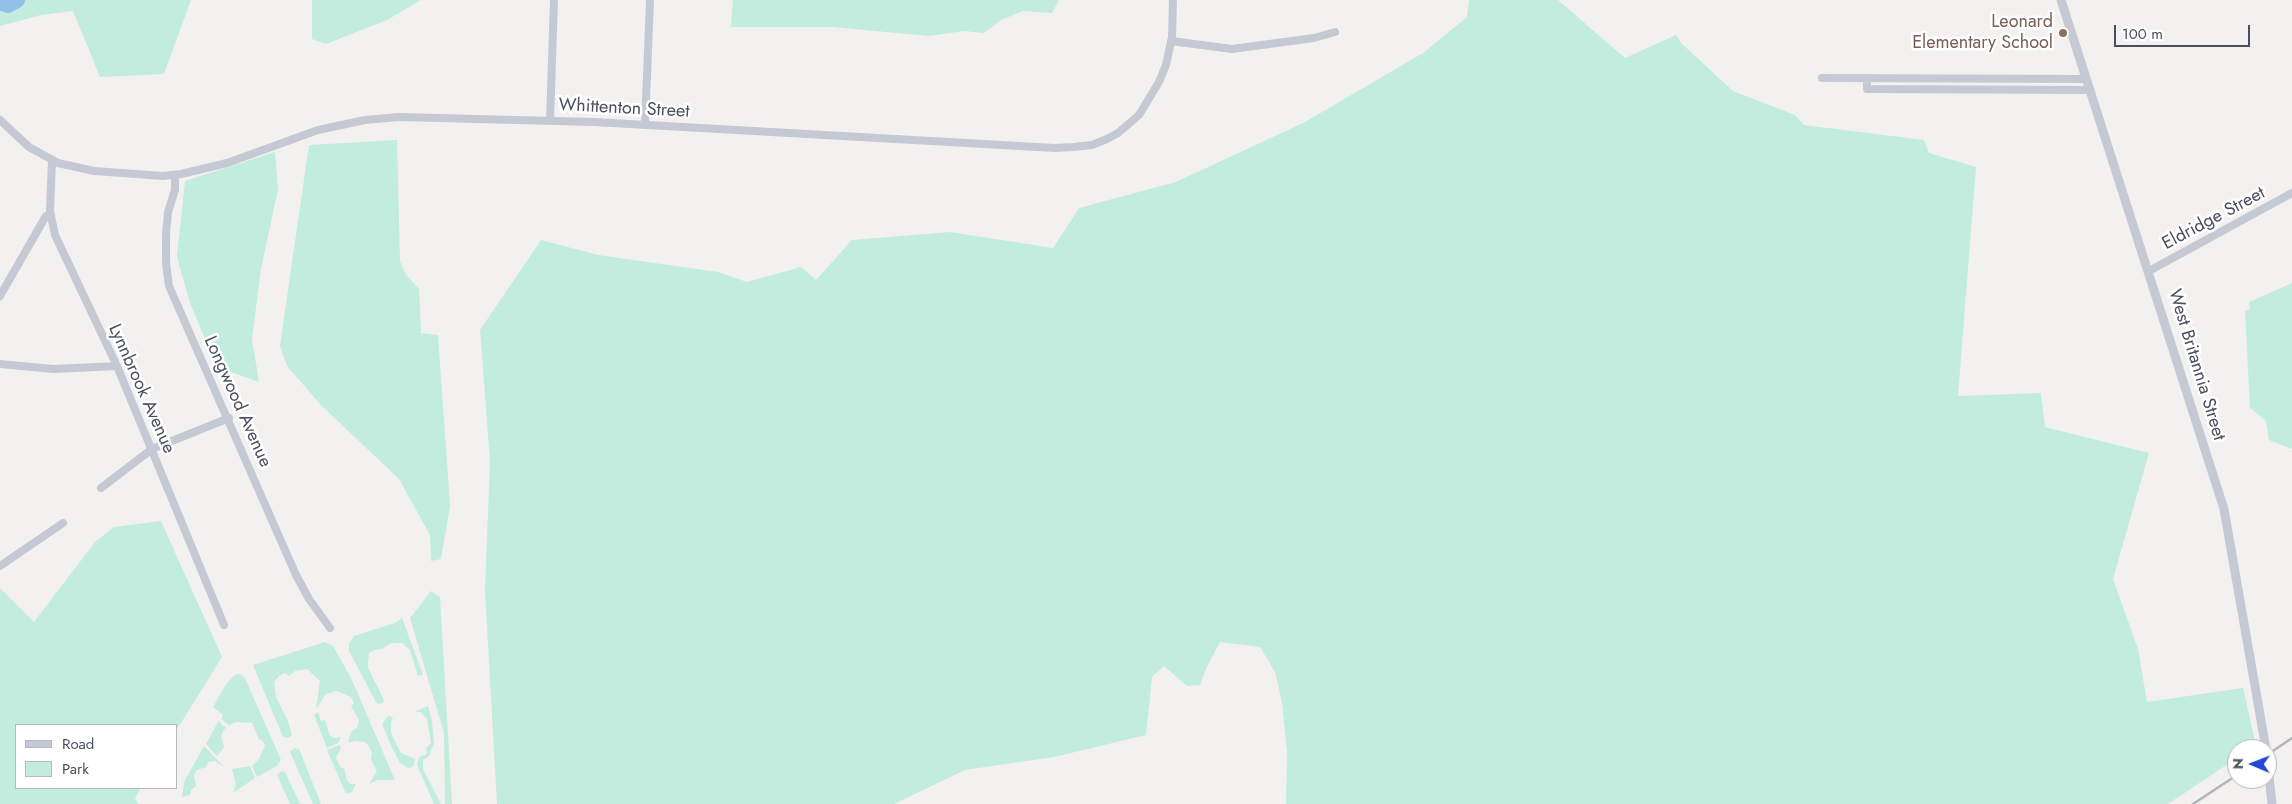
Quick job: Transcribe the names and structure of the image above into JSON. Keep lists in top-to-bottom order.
{
  "streets": {
    "street": [
      "Whittenton Street",
      "Eldridge Street",
      "West Britannia Street",
      "Lynnbrook Avenue",
      "Longwood Avenue"
    ]
  },
  "crossings": [
    ["Whittenton Street", "Lynnbrook Avenue"],
    ["Whittenton Street", "Longwood Avenue"],
    ["Eldridge Street", "West Britannia Street"]
  ],
  "places": ["Leonard Elementary School"],
  "legend": ["Road", "Park"],
  "scale_bar": "100 m",
  "north": "left"
}
